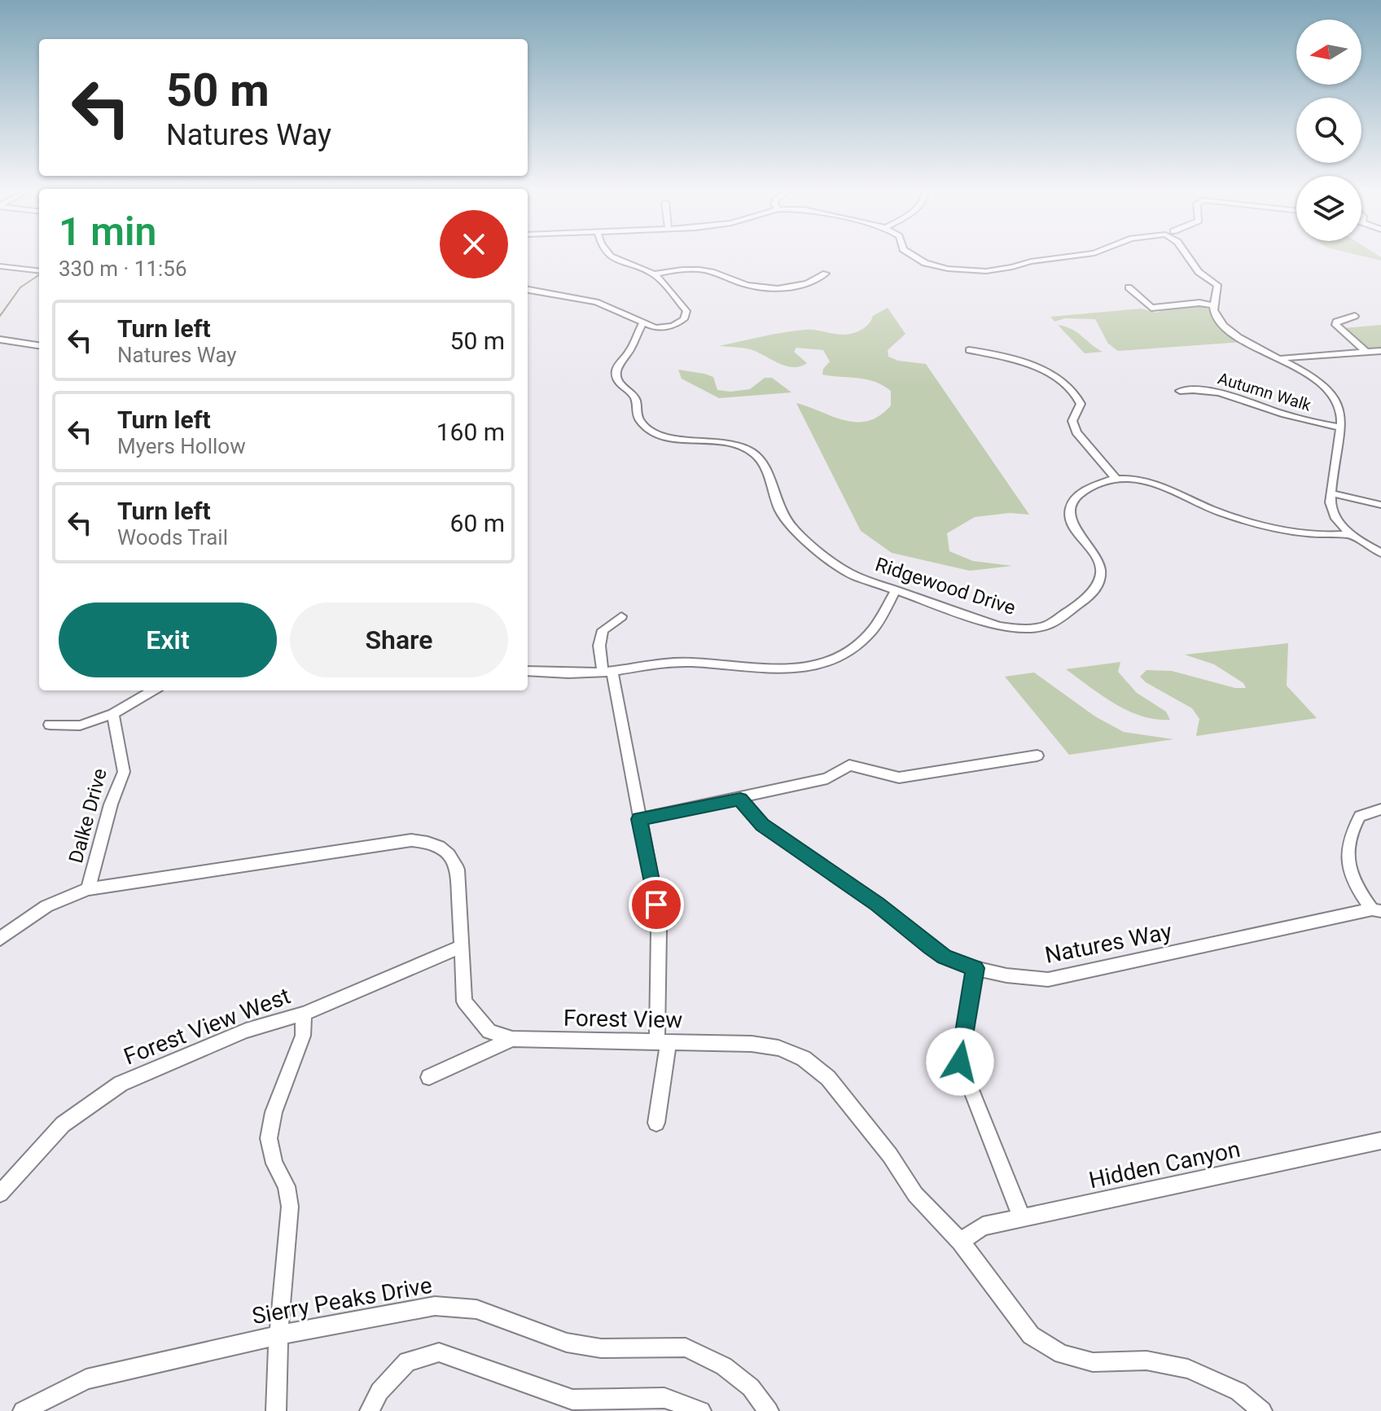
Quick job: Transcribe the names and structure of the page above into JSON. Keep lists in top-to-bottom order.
{
  "streets": {
    "street": [
      "Autumn Walk",
      "Ridgewood Drive",
      "Dalke Drive",
      "Natures Way",
      "Forest View",
      "Forest View West",
      "Hidden Canyon",
      "Sierry Peaks Drive"
    ]
  },
  "crossings": [
    ["Dalke Drive", "Forest View"],
    ["Forest View", "Forest View West"],
    ["Forest View", "Hidden Canyon"]
  ],
  "north": "left",
  "page": {
    "turn": ["50 m", "Natures Way"],
    "heading": ["1 min", "330 m · 11:56"],
    "list": [
      {
        "name": "Turn left",
        "note": "Natures Way",
        "value": "50 m"
      },
      {
        "name": "Turn left",
        "note": "Myers Hollow",
        "value": "160 m"
      },
      {
        "name": "Turn left",
        "note": "Woods Trail",
        "value": "60 m"
      }
    ],
    "buttons": ["Exit", "Share"]
  }
}
